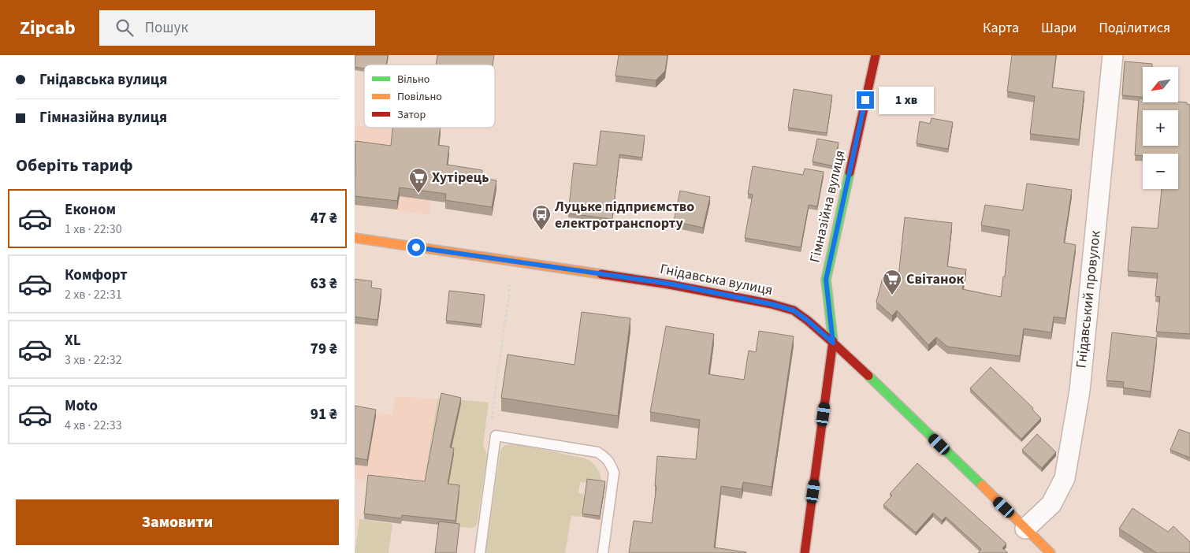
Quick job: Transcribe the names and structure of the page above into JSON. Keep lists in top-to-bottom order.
{
  "streets": {
    "main road": ["Гімназійна вулиця", "Гнідавська вулиця"],
    "street": ["Гнідавський провулок"]
  },
  "crossings": [
    ["Гімназійна вулиця", "Гнідавська вулиця"],
    ["Гнідавська вулиця", "Гнідавський провулок"]
  ],
  "places": {
    "supermarket": ["Хутірець", "Світанок"],
    "bus stop": ["Луцьке підприємство електротранспорту"]
  },
  "legend": ["Вільно", "Повільно", "Затор"],
  "north": "bottom left",
  "page": {
    "header": "Zipcab",
    "search": "Пошук",
    "nav": ["Карта", "Шари", "Поділитися"],
    "banner": ["Гнідавська вулиця", "Гімназійна вулиця"],
    "map_buttons": ["+", "−"],
    "bubble": "1 хв",
    "heading": "Оберіть тариф",
    "list": [
      {
        "name": "Економ",
        "note": "1 хв · 22:30",
        "value": "47 ₴"
      },
      {
        "name": "Комфорт",
        "note": "2 хв · 22:31",
        "value": "63 ₴"
      },
      {
        "name": "XL",
        "note": "3 хв · 22:32",
        "value": "79 ₴"
      },
      {
        "name": "Moto",
        "note": "4 хв · 22:33",
        "value": "91 ₴"
      }
    ],
    "buttons": "Замовити"
  }
}
